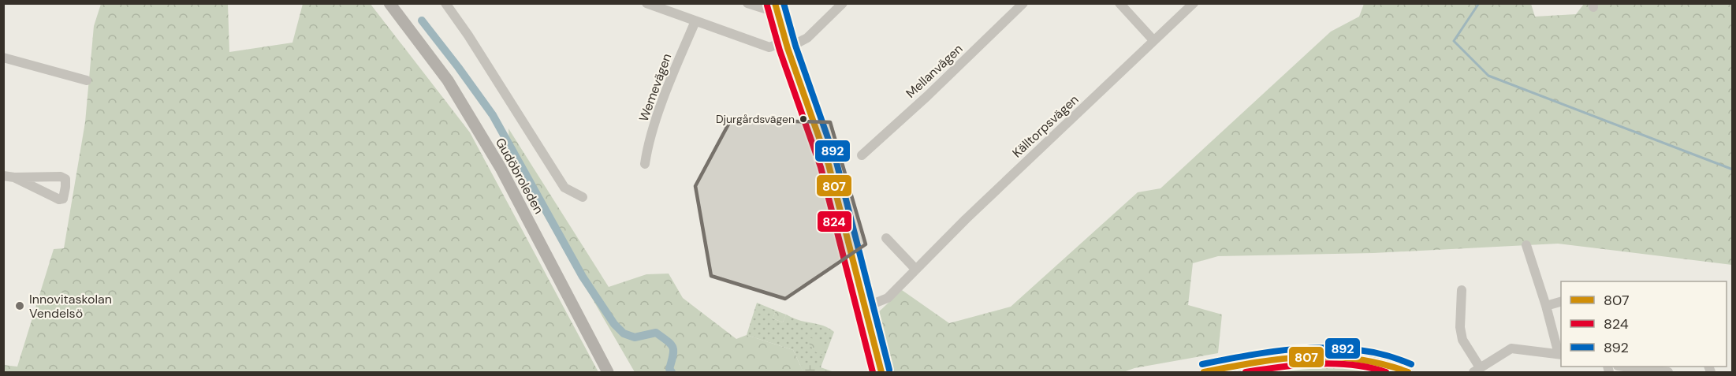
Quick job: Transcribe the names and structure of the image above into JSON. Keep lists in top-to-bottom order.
{
  "streets": {
    "main road": ["Gudöbroleden"],
    "street": ["Mellanvägen", "Wemevägen", "Källtorpsvägen"]
  },
  "places": ["Djurgårdsvägen", "Innovitaskolan Vendelsö"],
  "lines": ["transit line 807", "transit line 892", "transit line 824"],
  "legend": ["807", "824", "892"]
}
